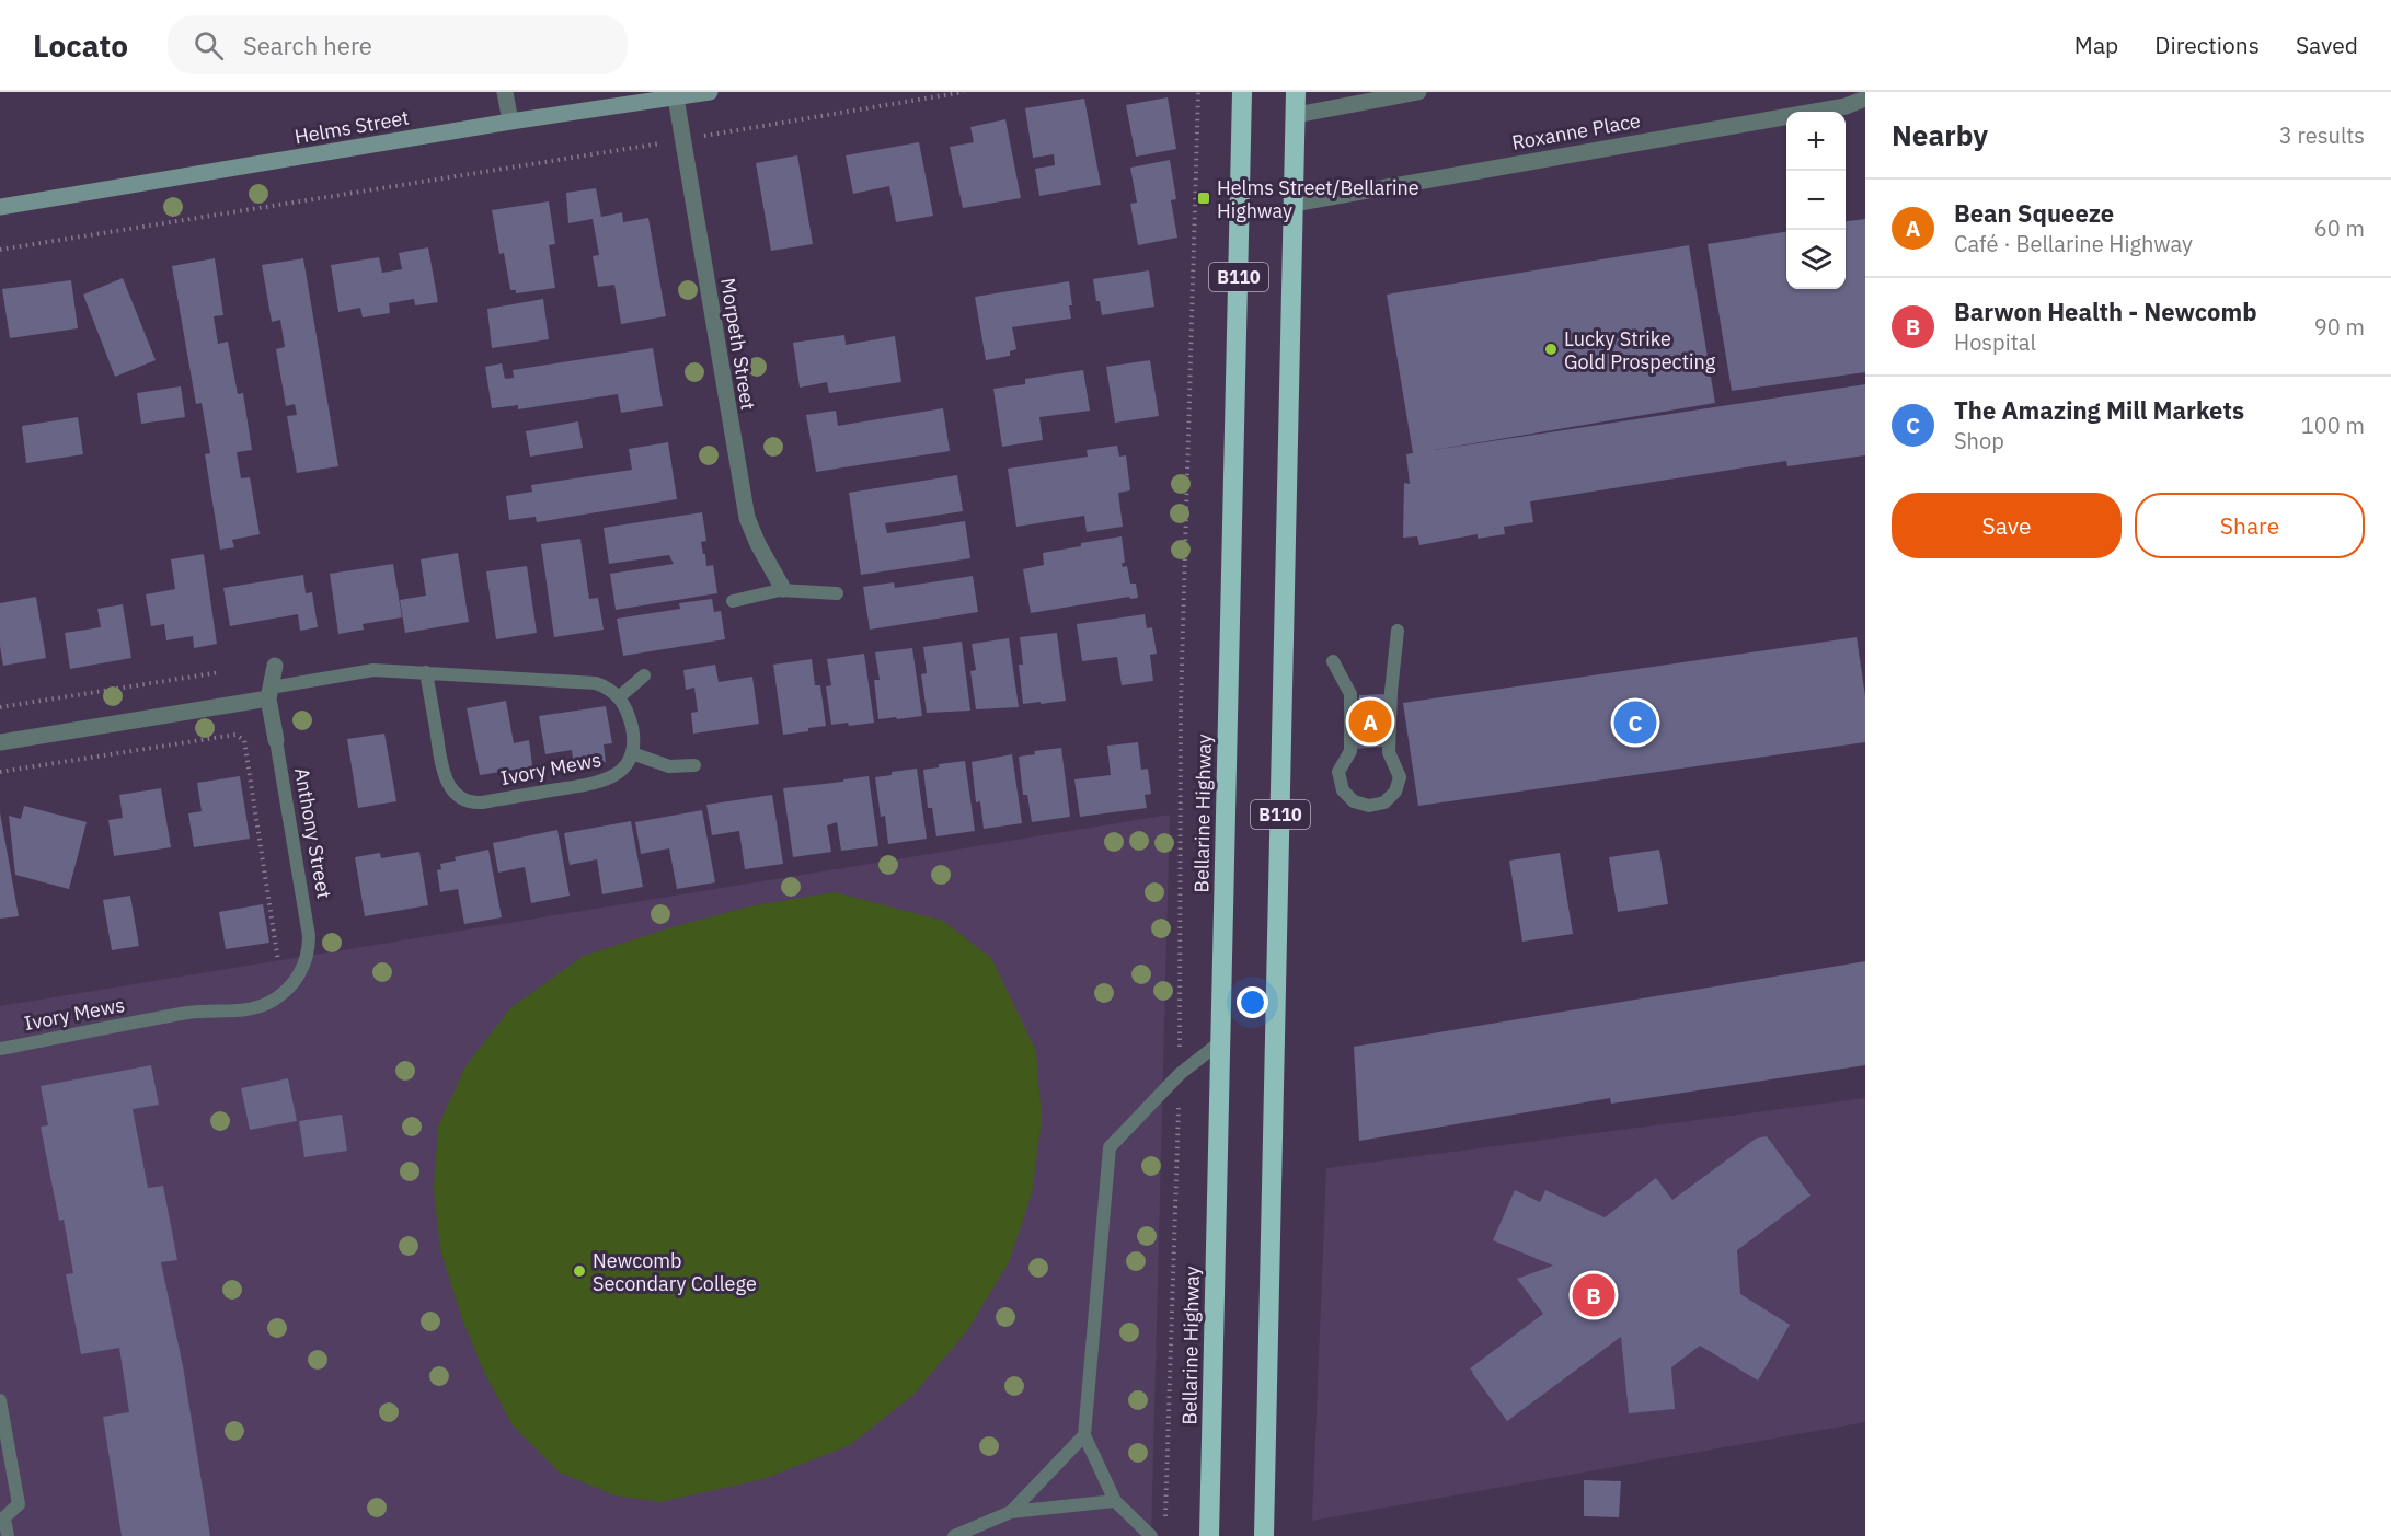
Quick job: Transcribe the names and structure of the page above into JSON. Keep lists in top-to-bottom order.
{
  "streets": {
    "highway": ["B110", "Bellarine Highway"],
    "street": [
      "Helms Street",
      "Roxanne Place",
      "Morpeth Street",
      "Anthony Street"
    ],
    "lane": ["Ivory Mews"]
  },
  "crossings": [
    ["Helms Street", "Morpeth Street"],
    ["Roxanne Place", "B110"],
    ["Ivory Mews", "Anthony Street"]
  ],
  "places": {
    "transit": ["Helms Street/Bellarine Highway"],
    "other": ["Lucky Strike Gold Prospecting", "Newcomb Secondary College"]
  },
  "page": {
    "header": "Locato",
    "search": "Search here",
    "nav": ["Map", "Directions", "Saved"],
    "heading": ["Nearby", "3 results"],
    "map_buttons": ["+", "−"],
    "list": [
      {
        "mark": "A",
        "name": "Bean Squeeze",
        "note": "Café · Bellarine Highway",
        "value": "60 m"
      },
      {
        "mark": "B",
        "name": "Barwon Health - Newcomb",
        "note": "Hospital",
        "value": "90 m"
      },
      {
        "mark": "C",
        "name": "The Amazing Mill Markets",
        "note": "Shop",
        "value": "100 m"
      }
    ],
    "buttons": ["Save", "Share"],
    "pins": ["A", "C", "B"]
  }
}
